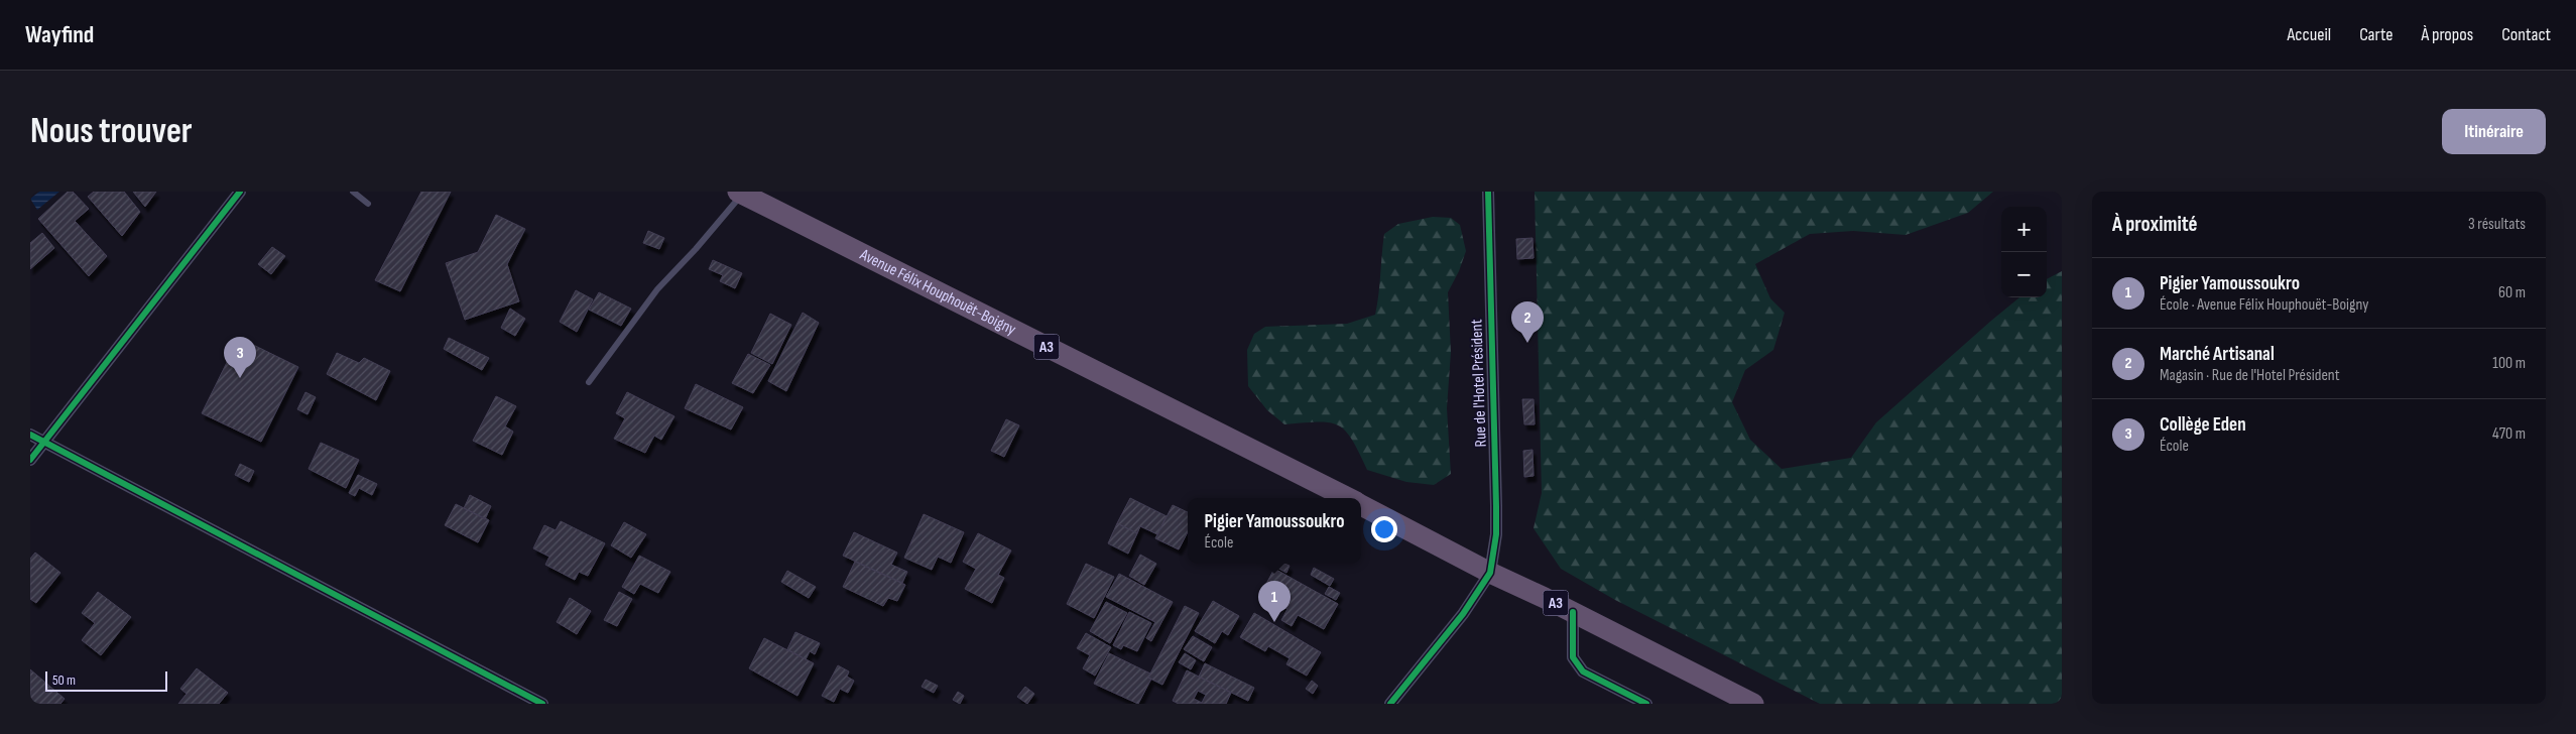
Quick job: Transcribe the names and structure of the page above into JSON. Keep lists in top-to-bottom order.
{
  "streets": {
    "highway": ["Avenue Félix Houphouët-Boigny", "A3"],
    "street": ["Rue de l'Hotel Président"]
  },
  "crossings": [
    ["Avenue Félix Houphouët-Boigny", "Rue de l'Hotel Président"]
  ],
  "scale_bar": "50 m",
  "page": {
    "header": "Wayfind",
    "nav": [
      "Accueil",
      "Carte",
      "À propos",
      "Contact"
    ],
    "buttons": "Itinéraire",
    "title": "Nous trouver",
    "heading": ["À proximité", "3 résultats"],
    "map_buttons": ["+", "−"],
    "list": [
      {
        "mark": "1",
        "name": "Pigier Yamoussoukro",
        "note": "École · Avenue Félix Houphouët-Boigny",
        "value": "60 m"
      },
      {
        "mark": "2",
        "name": "Marché Artisanal",
        "note": "Magasin · Rue de l'Hotel Président",
        "value": "100 m"
      },
      {
        "mark": "3",
        "name": "Collège Eden",
        "note": "École",
        "value": "470 m"
      }
    ],
    "pins": ["2", "3", "1"],
    "popup": ["Pigier Yamoussoukro", "École"],
    "scale": "50 m"
  }
}
